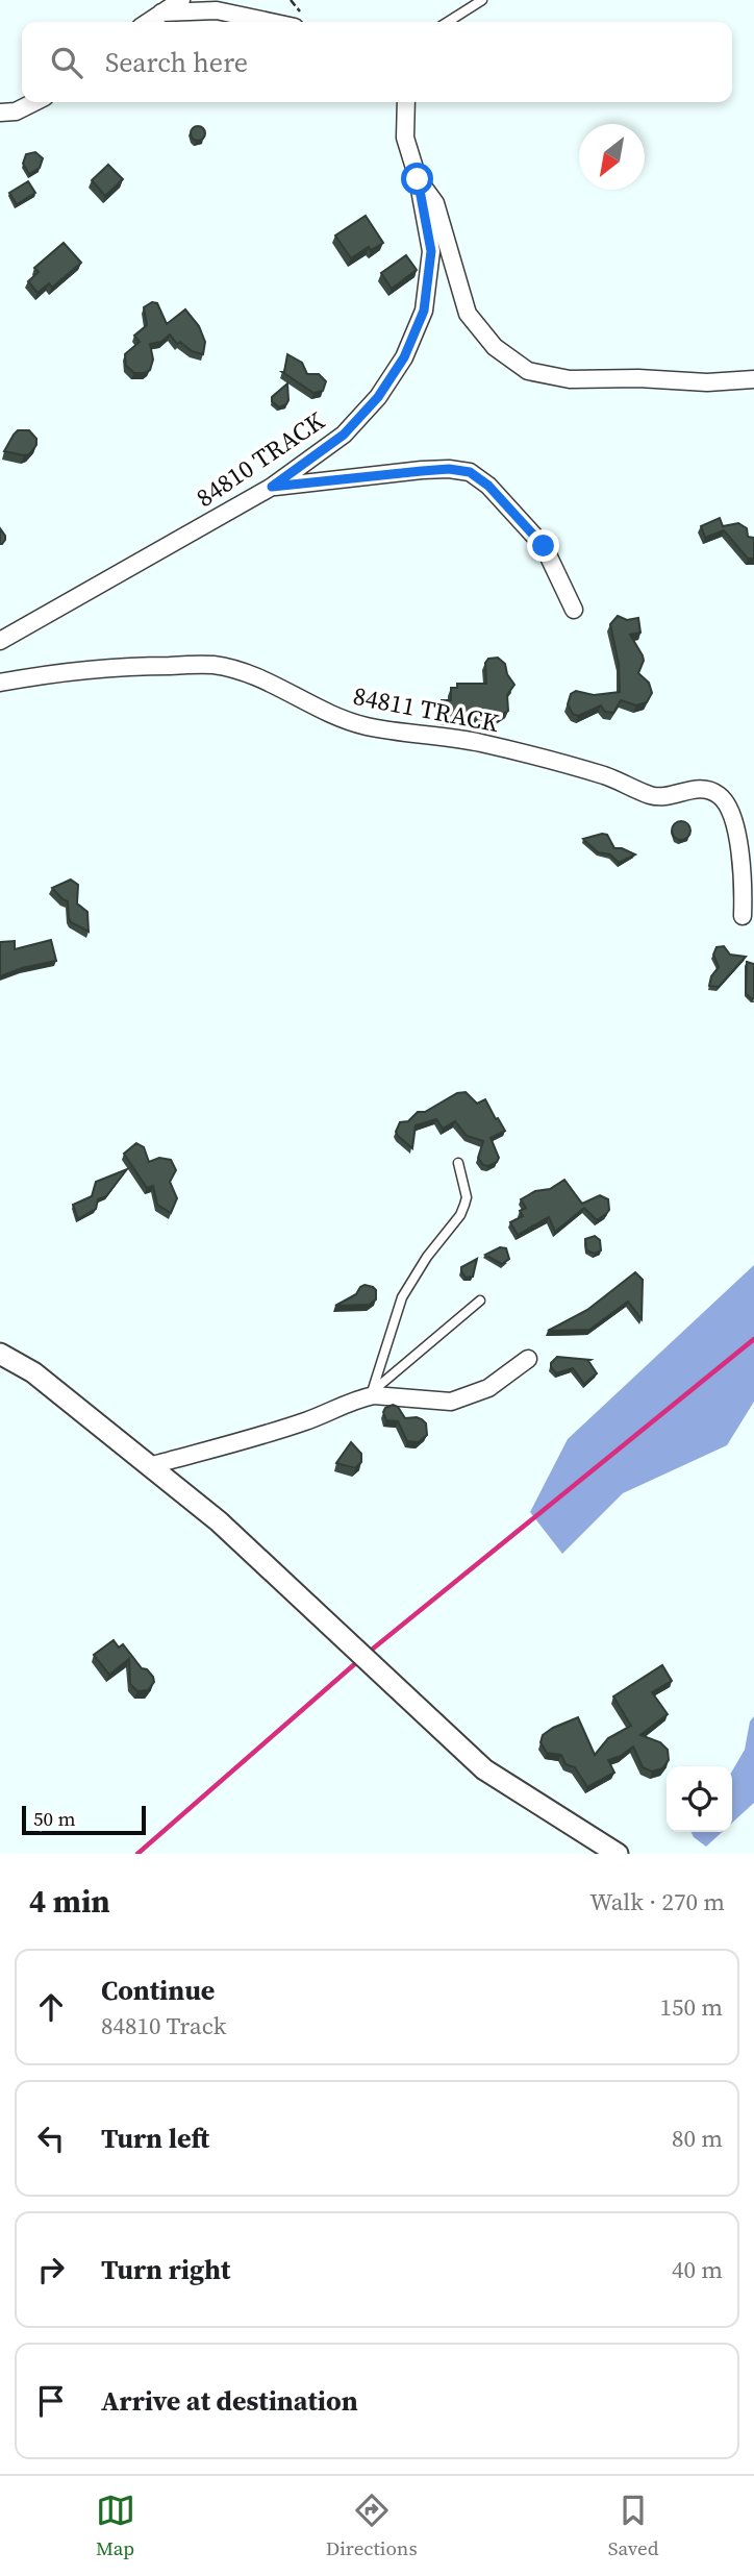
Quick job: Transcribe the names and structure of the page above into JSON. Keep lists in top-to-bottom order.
{
  "streets": {
    "street": ["84810 TRACK", "84811 TRACK"]
  },
  "scale_bar": "50 m",
  "north": "bottom left",
  "page": {
    "search": "Search here",
    "scale": "50 m",
    "heading": ["4 min", "Walk · 270 m"],
    "list": [
      ["Continue", "84810 Track", "150 m"],
      ["Turn left", "80 m"],
      ["Turn right", "40 m"],
      "Arrive at destination"
    ],
    "nav": ["Map", "Directions", "Saved"]
  }
}
